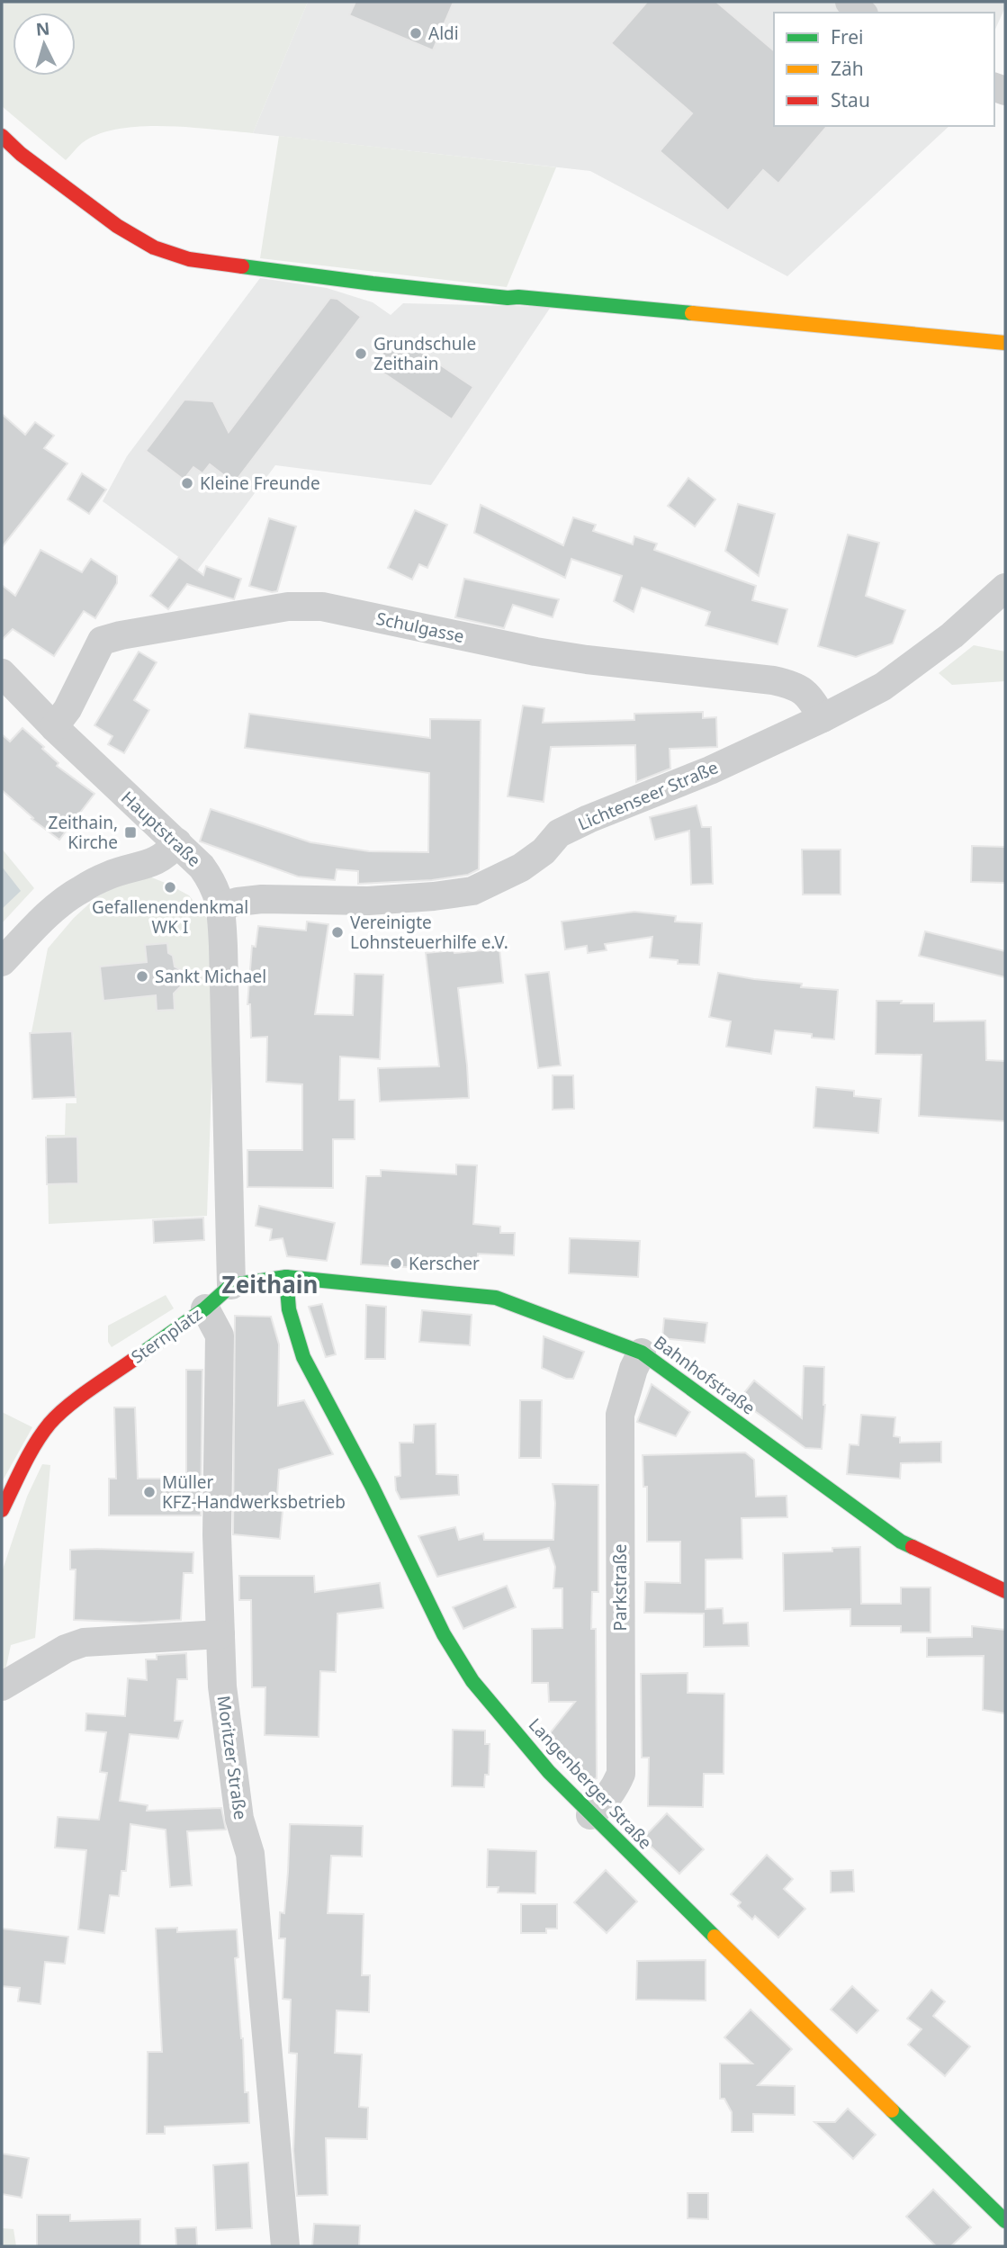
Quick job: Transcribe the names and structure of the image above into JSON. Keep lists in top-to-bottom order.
{
  "streets": {
    "street": [
      "Schulgasse",
      "Lichtenseer Straße",
      "Hauptstraße",
      "Sternplatz",
      "Bahnhofstraße",
      "Parkstraße",
      "Moritzer Straße",
      "Langenberger Straße"
    ]
  },
  "crossings": [
    ["Schulgasse", "Lichtenseer Straße"],
    ["Schulgasse", "Hauptstraße"],
    ["Lichtenseer Straße", "Hauptstraße"],
    ["Hauptstraße", "Sternplatz"],
    ["Hauptstraße", "Bahnhofstraße"],
    ["Sternplatz", "Bahnhofstraße"],
    ["Sternplatz", "Moritzer Straße"],
    ["Bahnhofstraße", "Parkstraße"],
    ["Bahnhofstraße", "Langenberger Straße"],
    ["Parkstraße", "Langenberger Straße"]
  ],
  "districts": ["Zeithain"],
  "places": {
    "other": [
      "Aldi",
      "Grundschule Zeithain",
      "Kleine Freunde",
      "Gefallenendenkmal WK I",
      "Vereinigte Lohnsteuerhilfe e.V.",
      "Sankt Michael",
      "Kerscher",
      "Müller KFZ-Handwerksbetrieb"
    ],
    "transit": ["Zeithain, Kirche"]
  },
  "legend": ["Frei", "Zäh", "Stau"],
  "north": "top"
}
